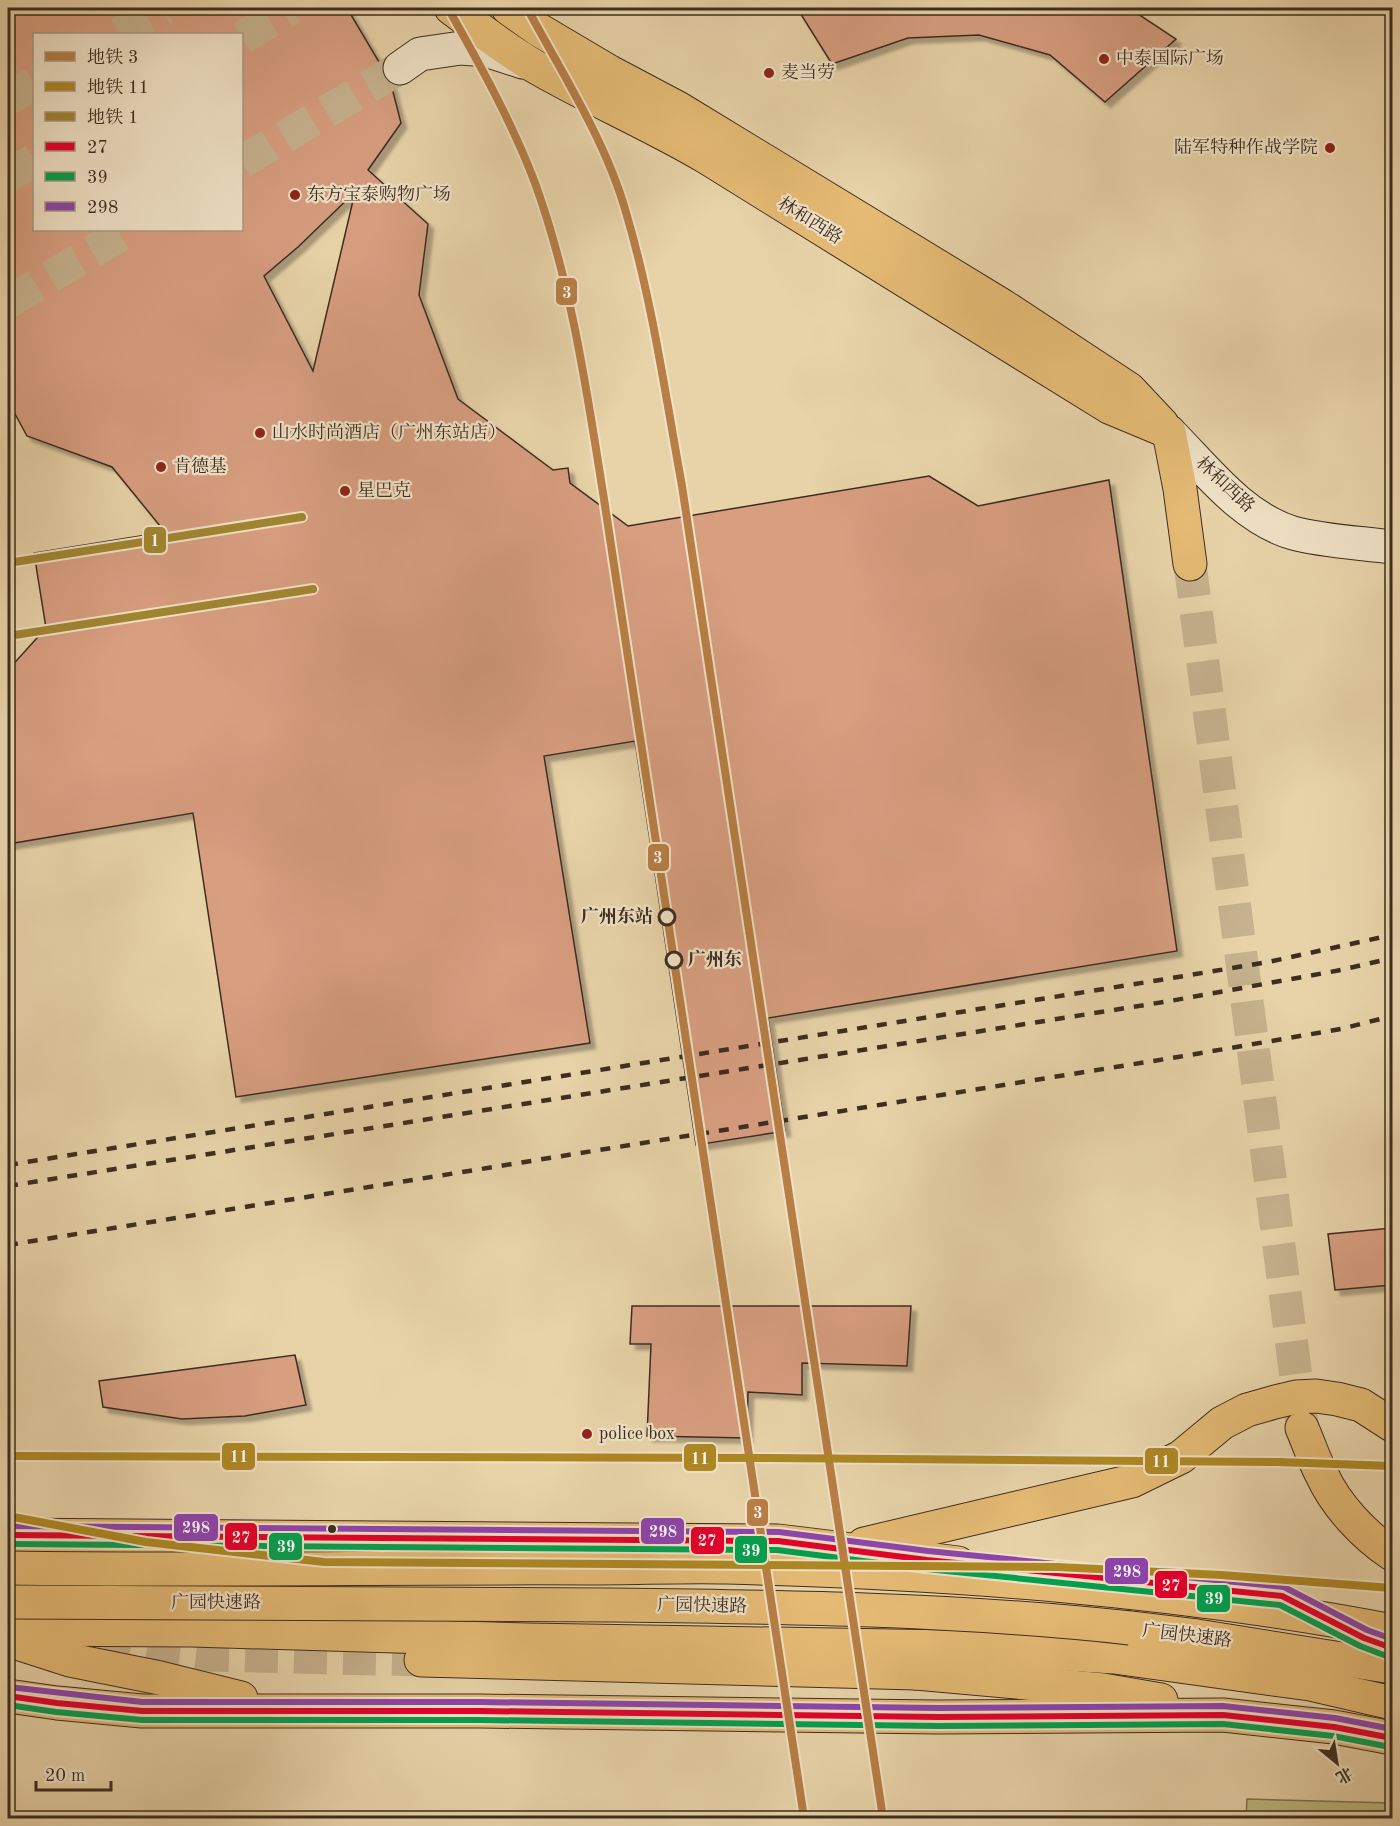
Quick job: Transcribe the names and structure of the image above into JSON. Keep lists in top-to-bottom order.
{
  "streets": {
    "main road": ["林和西路", "广园快速路"]
  },
  "places": [
    "中泰国际广场",
    "麦当劳",
    "陆军特种作战学院",
    "东方宝泰购物广场",
    "山水时尚酒店（广州东站店）",
    "肯德基",
    "星巴克",
    "广州东站",
    "广州东",
    "police box"
  ],
  "lines": [
    "metro line 3",
    "metro line 1",
    "metro line 11",
    "transit line 298",
    "transit line 27",
    "transit line 39"
  ],
  "legend": [
    "地铁 3",
    "地铁 11",
    "地铁 1",
    "27",
    "39",
    "298"
  ],
  "scale_bar": "20 m",
  "north": "bottom right"
}
